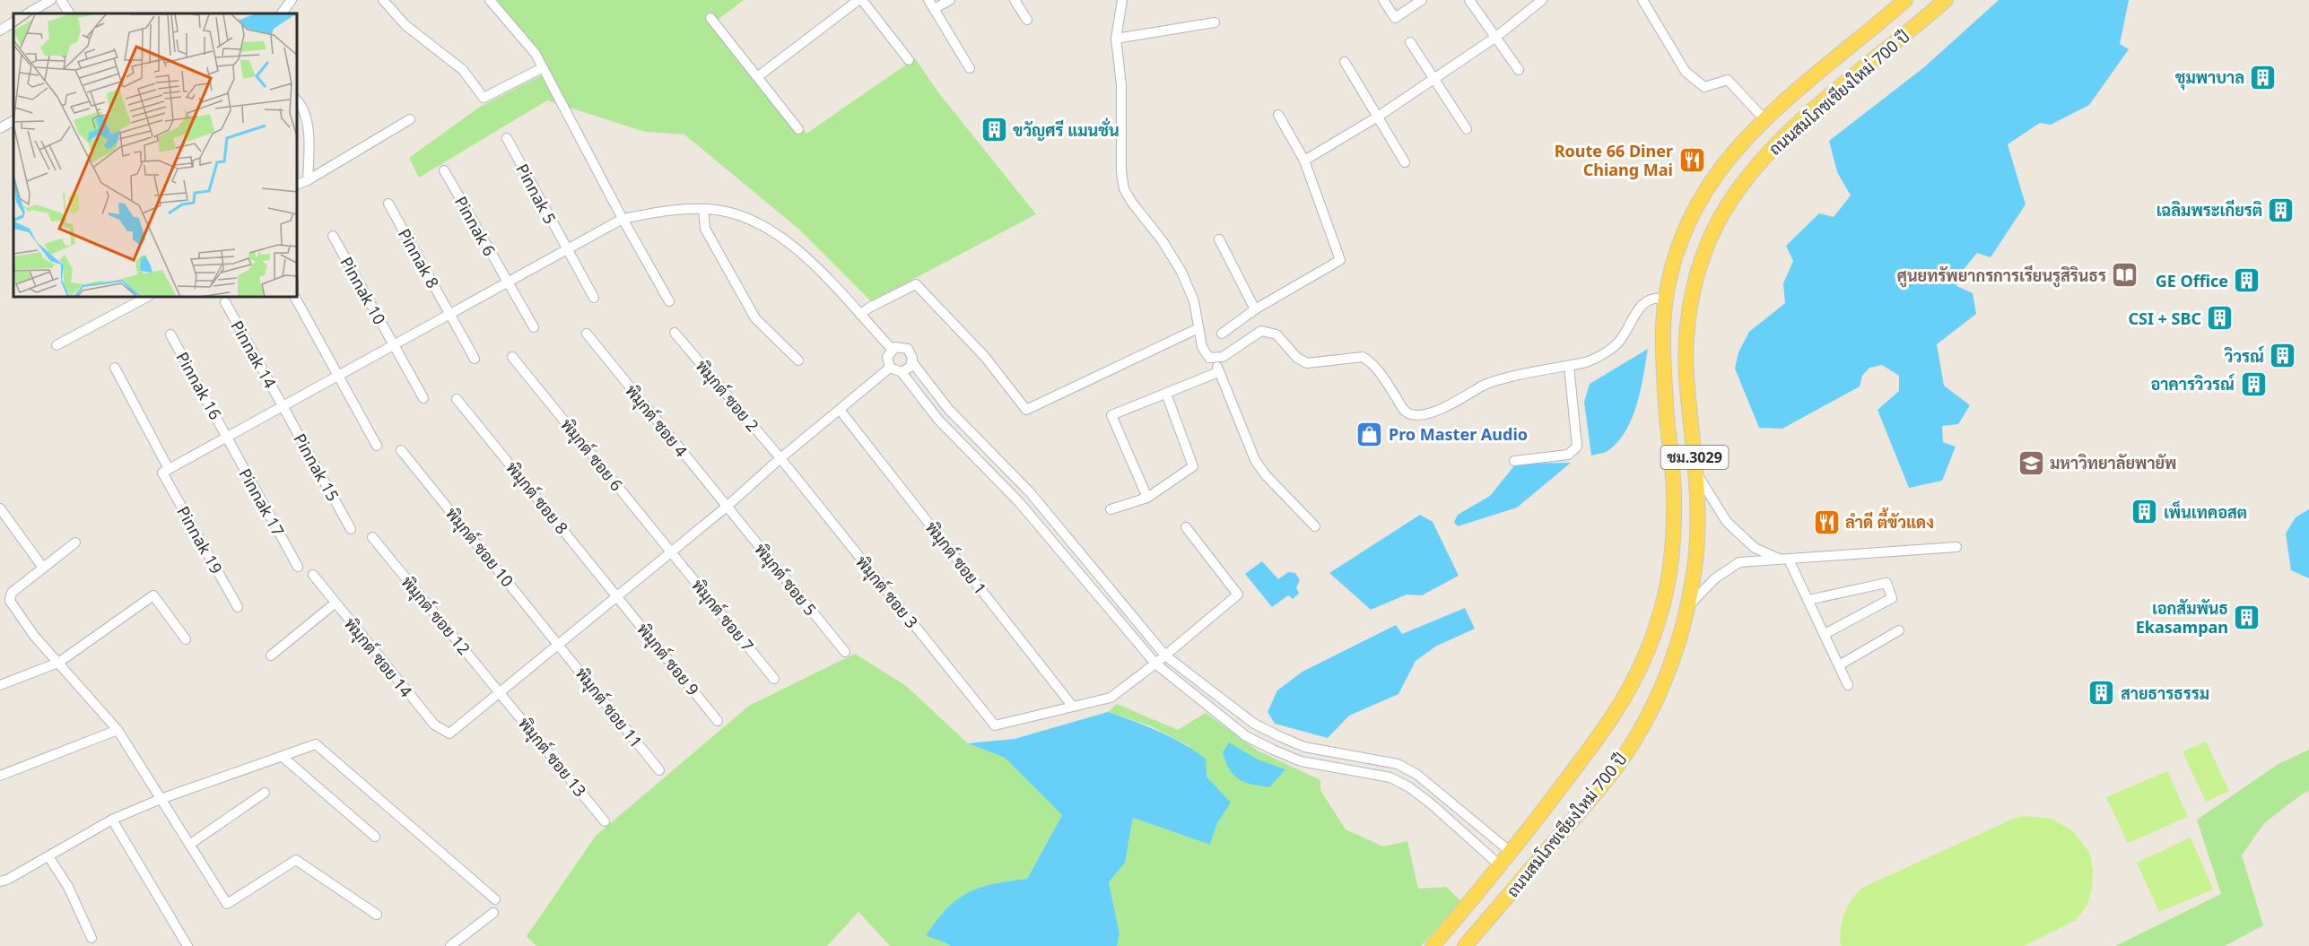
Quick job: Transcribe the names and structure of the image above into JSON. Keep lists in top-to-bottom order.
{
  "streets": {
    "main road": ["ถนนสมโภชเชียงใหม่ 700 ปี", "ชม.3029"],
    "street": [
      "Pinnak 5",
      "Pinnak 6",
      "Pinnak 8",
      "Pinnak 10",
      "Pinnak 14",
      "Pinnak 16",
      "พิมุกต์ ซอย 2",
      "พิมุกต์ ซอย 4",
      "พิมุกต์ ซอย 6",
      "Pinnak 15",
      "พิมุกต์ ซอย 8",
      "Pinnak 17",
      "Pinnak 19",
      "พิมุกต์ ซอย 10",
      "พิมุกต์ ซอย 1",
      "พิมุกต์ ซอย 5",
      "พิมุกต์ ซอย 3",
      "พิมุกต์ ซอย 12",
      "พิมุกต์ ซอย 7",
      "พิมุกต์ ซอย 14",
      "พิมุกต์ ซอย 9",
      "พิมุกต์ ซอย 11",
      "พิมุกต์ ซอย 13"
    ]
  },
  "crossings": [
    ["Pinnak 14", "Pinnak 15"],
    ["Pinnak 16", "Pinnak 17"],
    ["พิมุกต์ ซอย 2", "พิมุกต์ ซอย 3"],
    ["พิมุกต์ ซอย 4", "พิมุกต์ ซอย 5"],
    ["พิมุกต์ ซอย 6", "พิมุกต์ ซอย 7"],
    ["พิมุกต์ ซอย 8", "พิมุกต์ ซอย 9"],
    ["พิมุกต์ ซอย 10", "พิมุกต์ ซอย 11"],
    ["พิมุกต์ ซอย 1", "พิมุกต์ ซอย 3"],
    ["พิมุกต์ ซอย 12", "พิมุกต์ ซอย 14"],
    ["พิมุกต์ ซอย 12", "พิมุกต์ ซอย 13"],
    ["พิมุกต์ ซอย 14", "พิมุกต์ ซอย 13"]
  ],
  "places": {
    "building": [
      "ชุมพาบาล",
      "ขวัญศรี แมนชั่น",
      "เฉลิมพระเกียรติ",
      "GE Office",
      "CSI + SBC",
      "วิวรณ์",
      "อาคารวิวรณ์",
      "เพ็นเทคอสต",
      "เอกสัมพันธ Ekasampan",
      "สายธารธรรม"
    ],
    "restaurant": ["Route 66 Diner Chiang Mai", "ลำดี ตี้ขัวแดง"],
    "library": ["ศูนยทรัพยากรการเรียนรูสิรินธร"],
    "shop": ["Pro Master Audio"],
    "school or university": ["มหาวิทยาลัยพายัพ"]
  }
}
